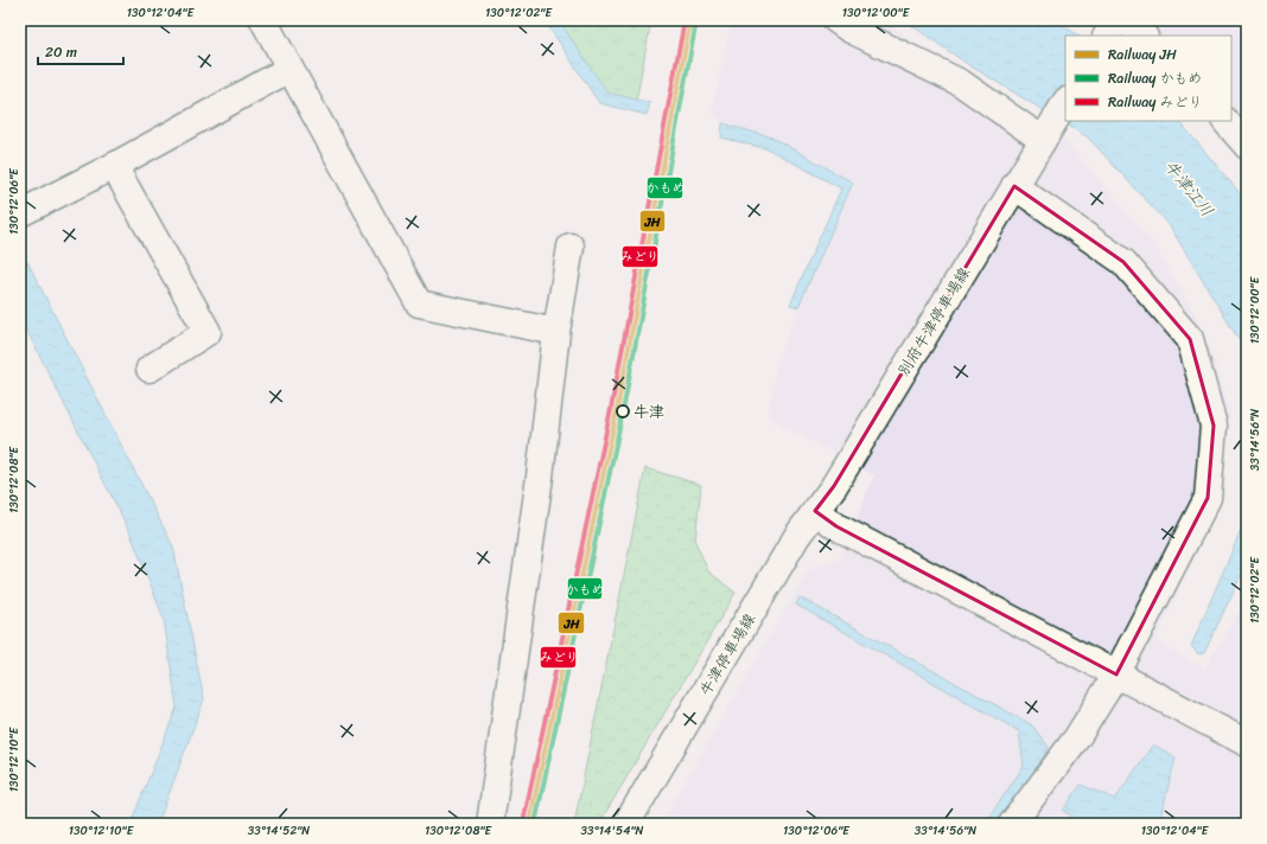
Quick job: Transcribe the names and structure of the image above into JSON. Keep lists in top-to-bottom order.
{
  "streets": {
    "street": ["別府牛津停車場線", "牛津停車場線"]
  },
  "crossings": [
    ["別府牛津停車場線", "牛津停車場線"]
  ],
  "water": ["牛津江川"],
  "places": ["牛津"],
  "lines": ["rail line JH", "rail line みどり", "rail line かもめ"],
  "legend": ["Railway JH", "Railway かもめ", "Railway みどり"],
  "scale_bar": "20 m",
  "coordinates": [
    "130°12'04\"E",
    "130°12'02\"E",
    "130°12'00\"E",
    "130°12'06\"E",
    "33°14'56\"N",
    "130°12'08\"E",
    "130°12'10\"E",
    "33°14'52\"N",
    "33°14'54\"N"
  ]
}
